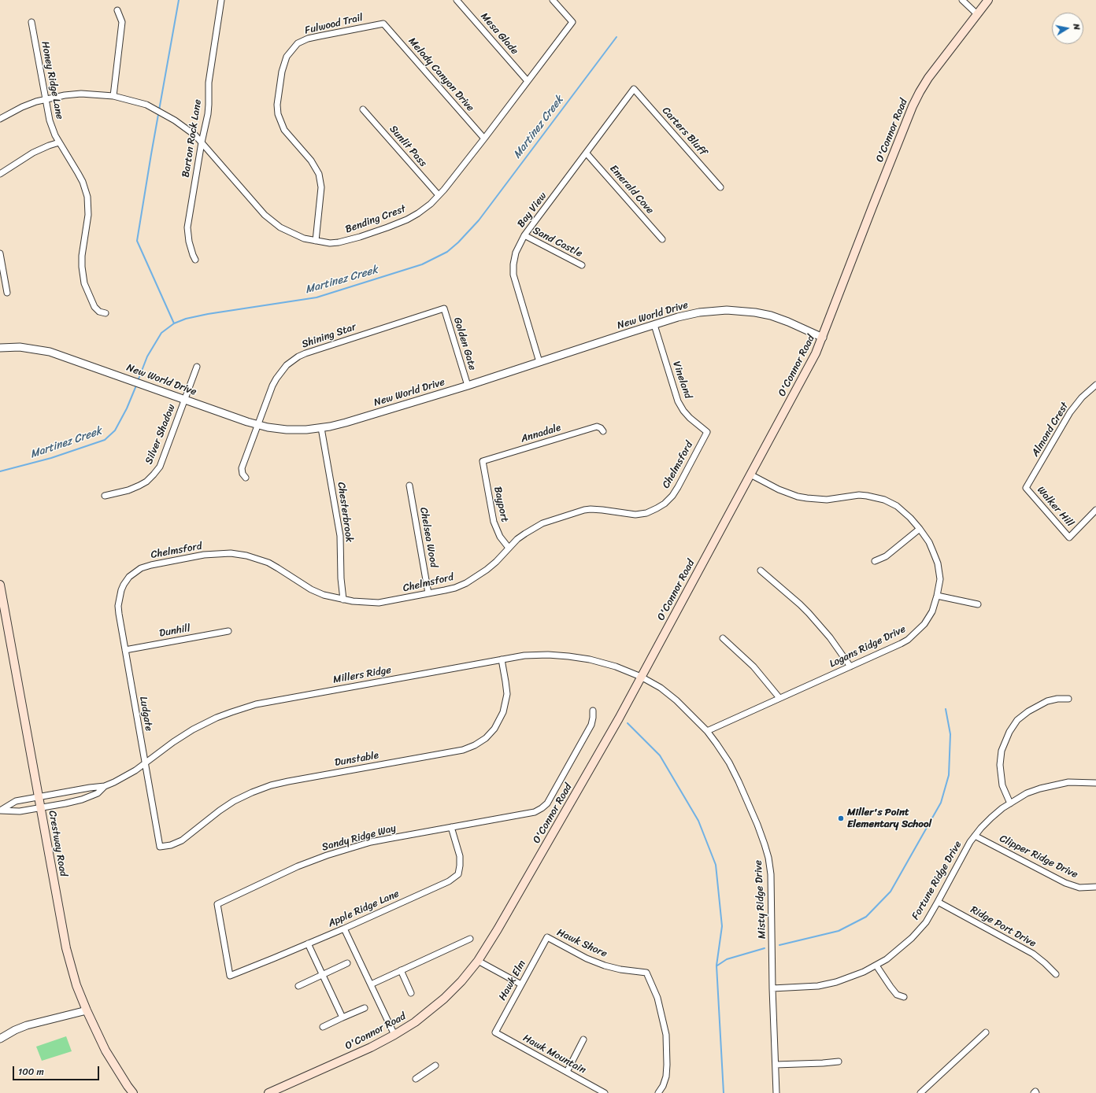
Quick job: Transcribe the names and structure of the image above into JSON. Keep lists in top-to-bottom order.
{
  "streets": {
    "main road": ["O'Connor Road", "Crestway Road"],
    "street": [
      "Fulwood Trail",
      "Mesa Glade",
      "Melody Canyon Drive",
      "Honey Ridge Lane",
      "Carters Bluff",
      "Barton Rock Lane",
      "Sunlit Pass",
      "Emerald Cove",
      "Bay View",
      "Bending Crest",
      "Sand Castle",
      "New World Drive",
      "Shining Star",
      "Golden Gate",
      "Vineland",
      "Almond Crest",
      "Annadale",
      "Silver Shadow",
      "Chelmsford",
      "Bayport",
      "Walker Hill",
      "Chesterbrook",
      "Chelsea Wood",
      "Dunhill",
      "Logans Ridge Drive",
      "Millers Ridge",
      "Ludgate",
      "Dunstable",
      "Sandy Ridge Way",
      "Clipper Ridge Drive",
      "Fortune Ridge Drive",
      "Misty Ridge Drive",
      "Apple Ridge Lane",
      "Ridge Port Drive",
      "Hawk Shore",
      "Hawk Elm",
      "Hawk Mountain"
    ]
  },
  "crossings": [
    ["Fulwood Trail", "Melody Canyon Drive"],
    ["Fulwood Trail", "Bending Crest"],
    ["Mesa Glade", "Bending Crest"],
    ["Melody Canyon Drive", "Bending Crest"],
    ["Honey Ridge Lane", "Bending Crest"],
    ["O'Connor Road", "New World Drive"],
    ["O'Connor Road", "Logans Ridge Drive"],
    ["O'Connor Road", "Millers Ridge"],
    ["O'Connor Road", "Misty Ridge Drive"],
    ["Carters Bluff", "Bay View"],
    ["Barton Rock Lane", "Bending Crest"],
    ["Sunlit Pass", "Bending Crest"],
    ["Emerald Cove", "Bay View"],
    ["Bay View", "Sand Castle"],
    ["Bay View", "New World Drive"],
    ["New World Drive", "Shining Star"],
    ["New World Drive", "Golden Gate"],
    ["New World Drive", "Vineland"],
    ["New World Drive", "Silver Shadow"],
    ["New World Drive", "Chesterbrook"],
    ["Shining Star", "Golden Gate"],
    ["Vineland", "Chelmsford"],
    ["Almond Crest", "Walker Hill"],
    ["Annadale", "Bayport"],
    ["Chelmsford", "Bayport"],
    ["Chelmsford", "Chesterbrook"],
    ["Chelmsford", "Chelsea Wood"],
    ["Chelmsford", "Ludgate"],
    ["Dunhill", "Ludgate"],
    ["Logans Ridge Drive", "Misty Ridge Drive"],
    ["Millers Ridge", "Ludgate"],
    ["Millers Ridge", "Dunstable"],
    ["Millers Ridge", "Crestway Road"],
    ["Millers Ridge", "Misty Ridge Drive"],
    ["Ludgate", "Dunstable"],
    ["Sandy Ridge Way", "Apple Ridge Lane"],
    ["Clipper Ridge Drive", "Fortune Ridge Drive"],
    ["Fortune Ridge Drive", "Misty Ridge Drive"],
    ["Fortune Ridge Drive", "Ridge Port Drive"],
    ["Hawk Shore", "Hawk Elm"],
    ["Hawk Elm", "Hawk Mountain"]
  ],
  "water": ["Martinez Creek"],
  "places": ["Miller's Point Elementary School"],
  "scale_bar": "100 m",
  "north": "right"
}
